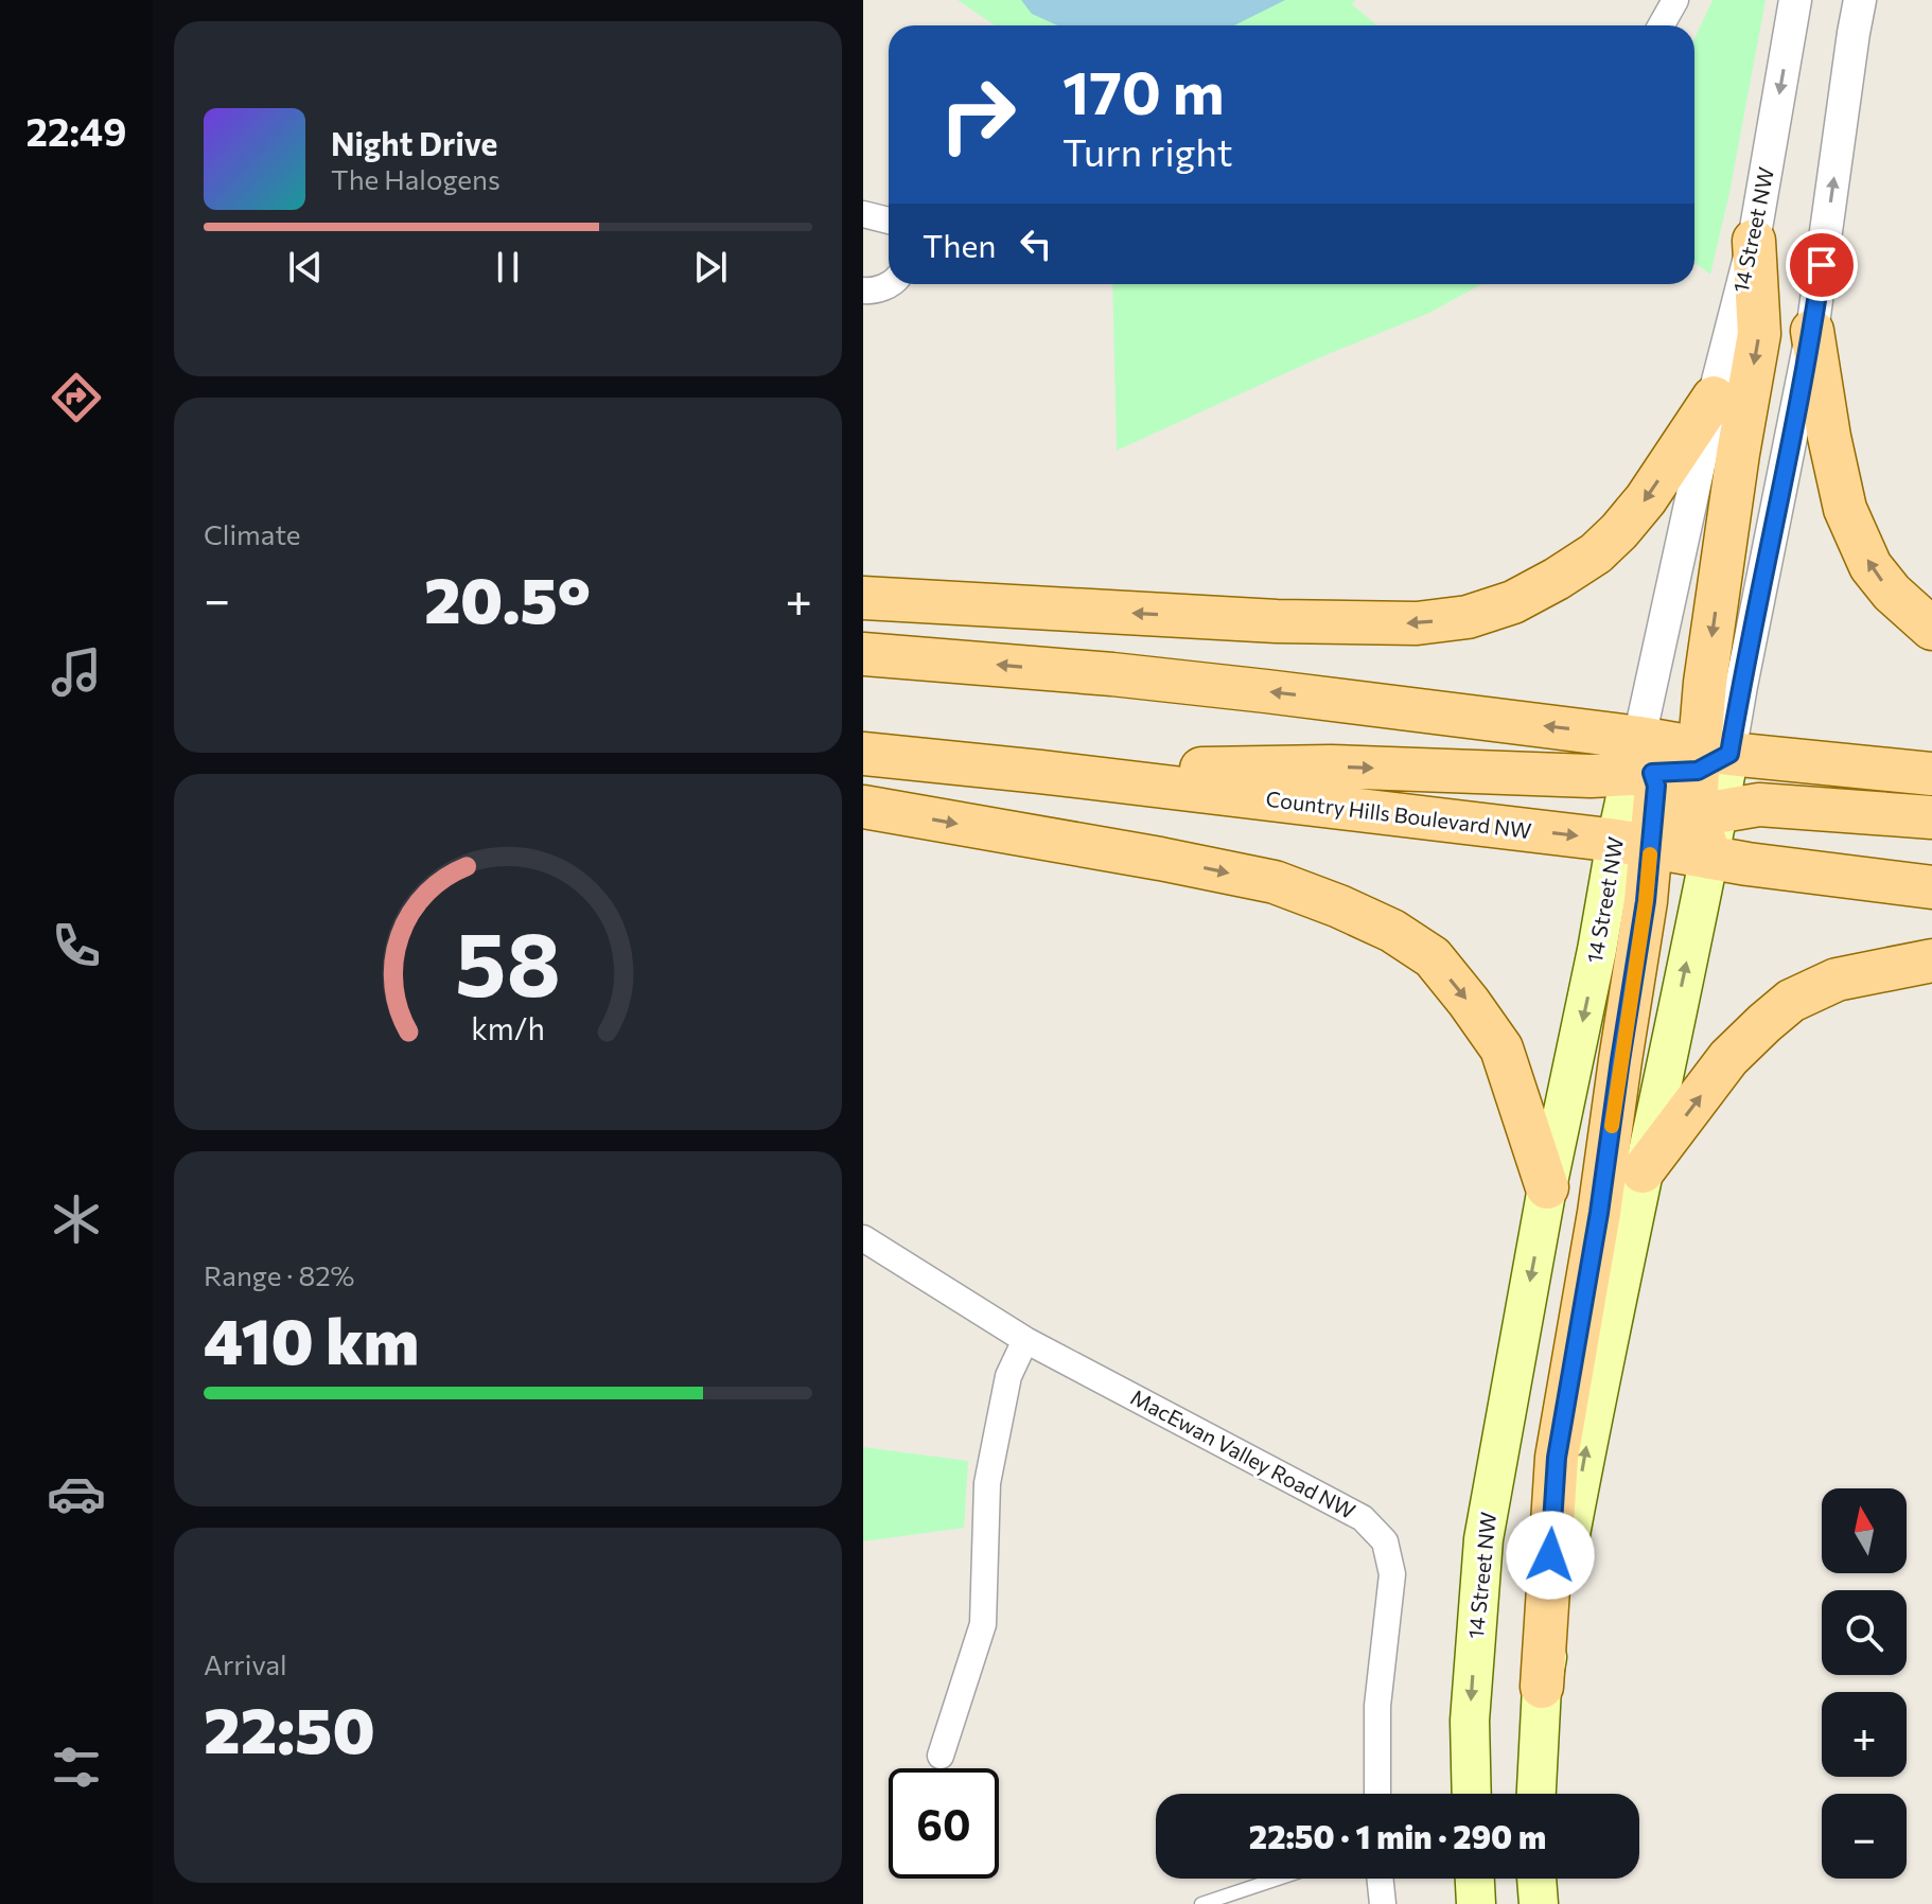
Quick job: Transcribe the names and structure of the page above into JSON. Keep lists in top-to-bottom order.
{
  "streets": {
    "main road": ["14 Street NW", "Country Hills Boulevard NW"],
    "street": ["MacEwan Valley Road NW"]
  },
  "crossings": [
    ["14 Street NW", "Country Hills Boulevard NW"]
  ],
  "one_way": ["14 Street NW"],
  "north": "top",
  "page": {
    "tabs": "22:49",
    "turn": ["170 m", "Turn right"],
    "song": ["Night Drive", "The Halogens"],
    "then": "Then",
    "tile": [
      "Climate",
      ["Range · 82%", "410 km"],
      ["Arrival", "22:50"]
    ],
    "heat": ["−", "20.5°", "+"],
    "map_buttons": ["+", "−"],
    "limit": "60",
    "trip": "22:50 · 1 min · 290 m",
    "gauge": ["58", "km/h"]
  }
}
